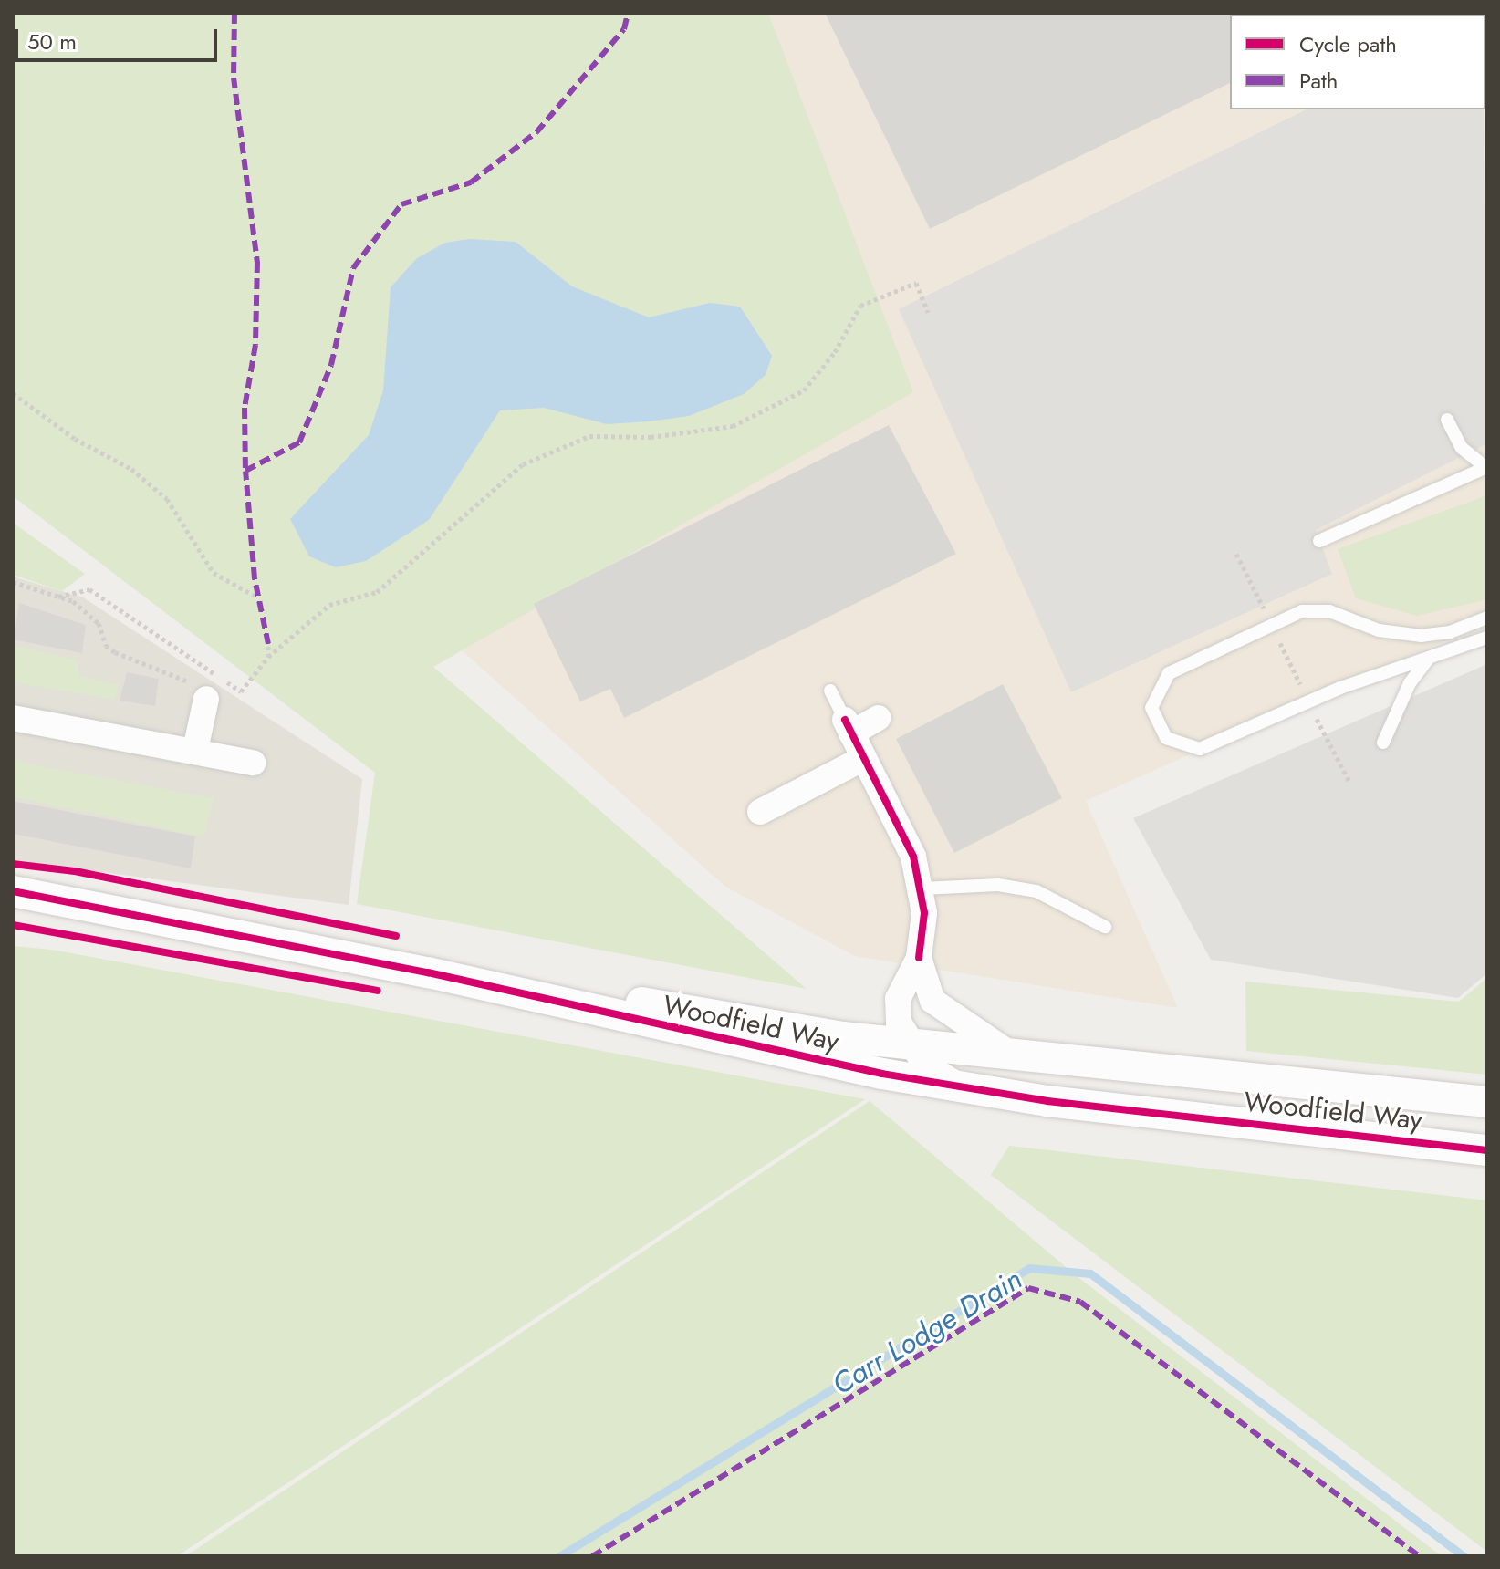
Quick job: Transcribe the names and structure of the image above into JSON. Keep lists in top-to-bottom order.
{
  "streets": {
    "street": ["Woodfield Way"]
  },
  "water": ["Carr Lodge Drain"],
  "legend": ["Cycle path", "Path"],
  "scale_bar": "50 m"
}
